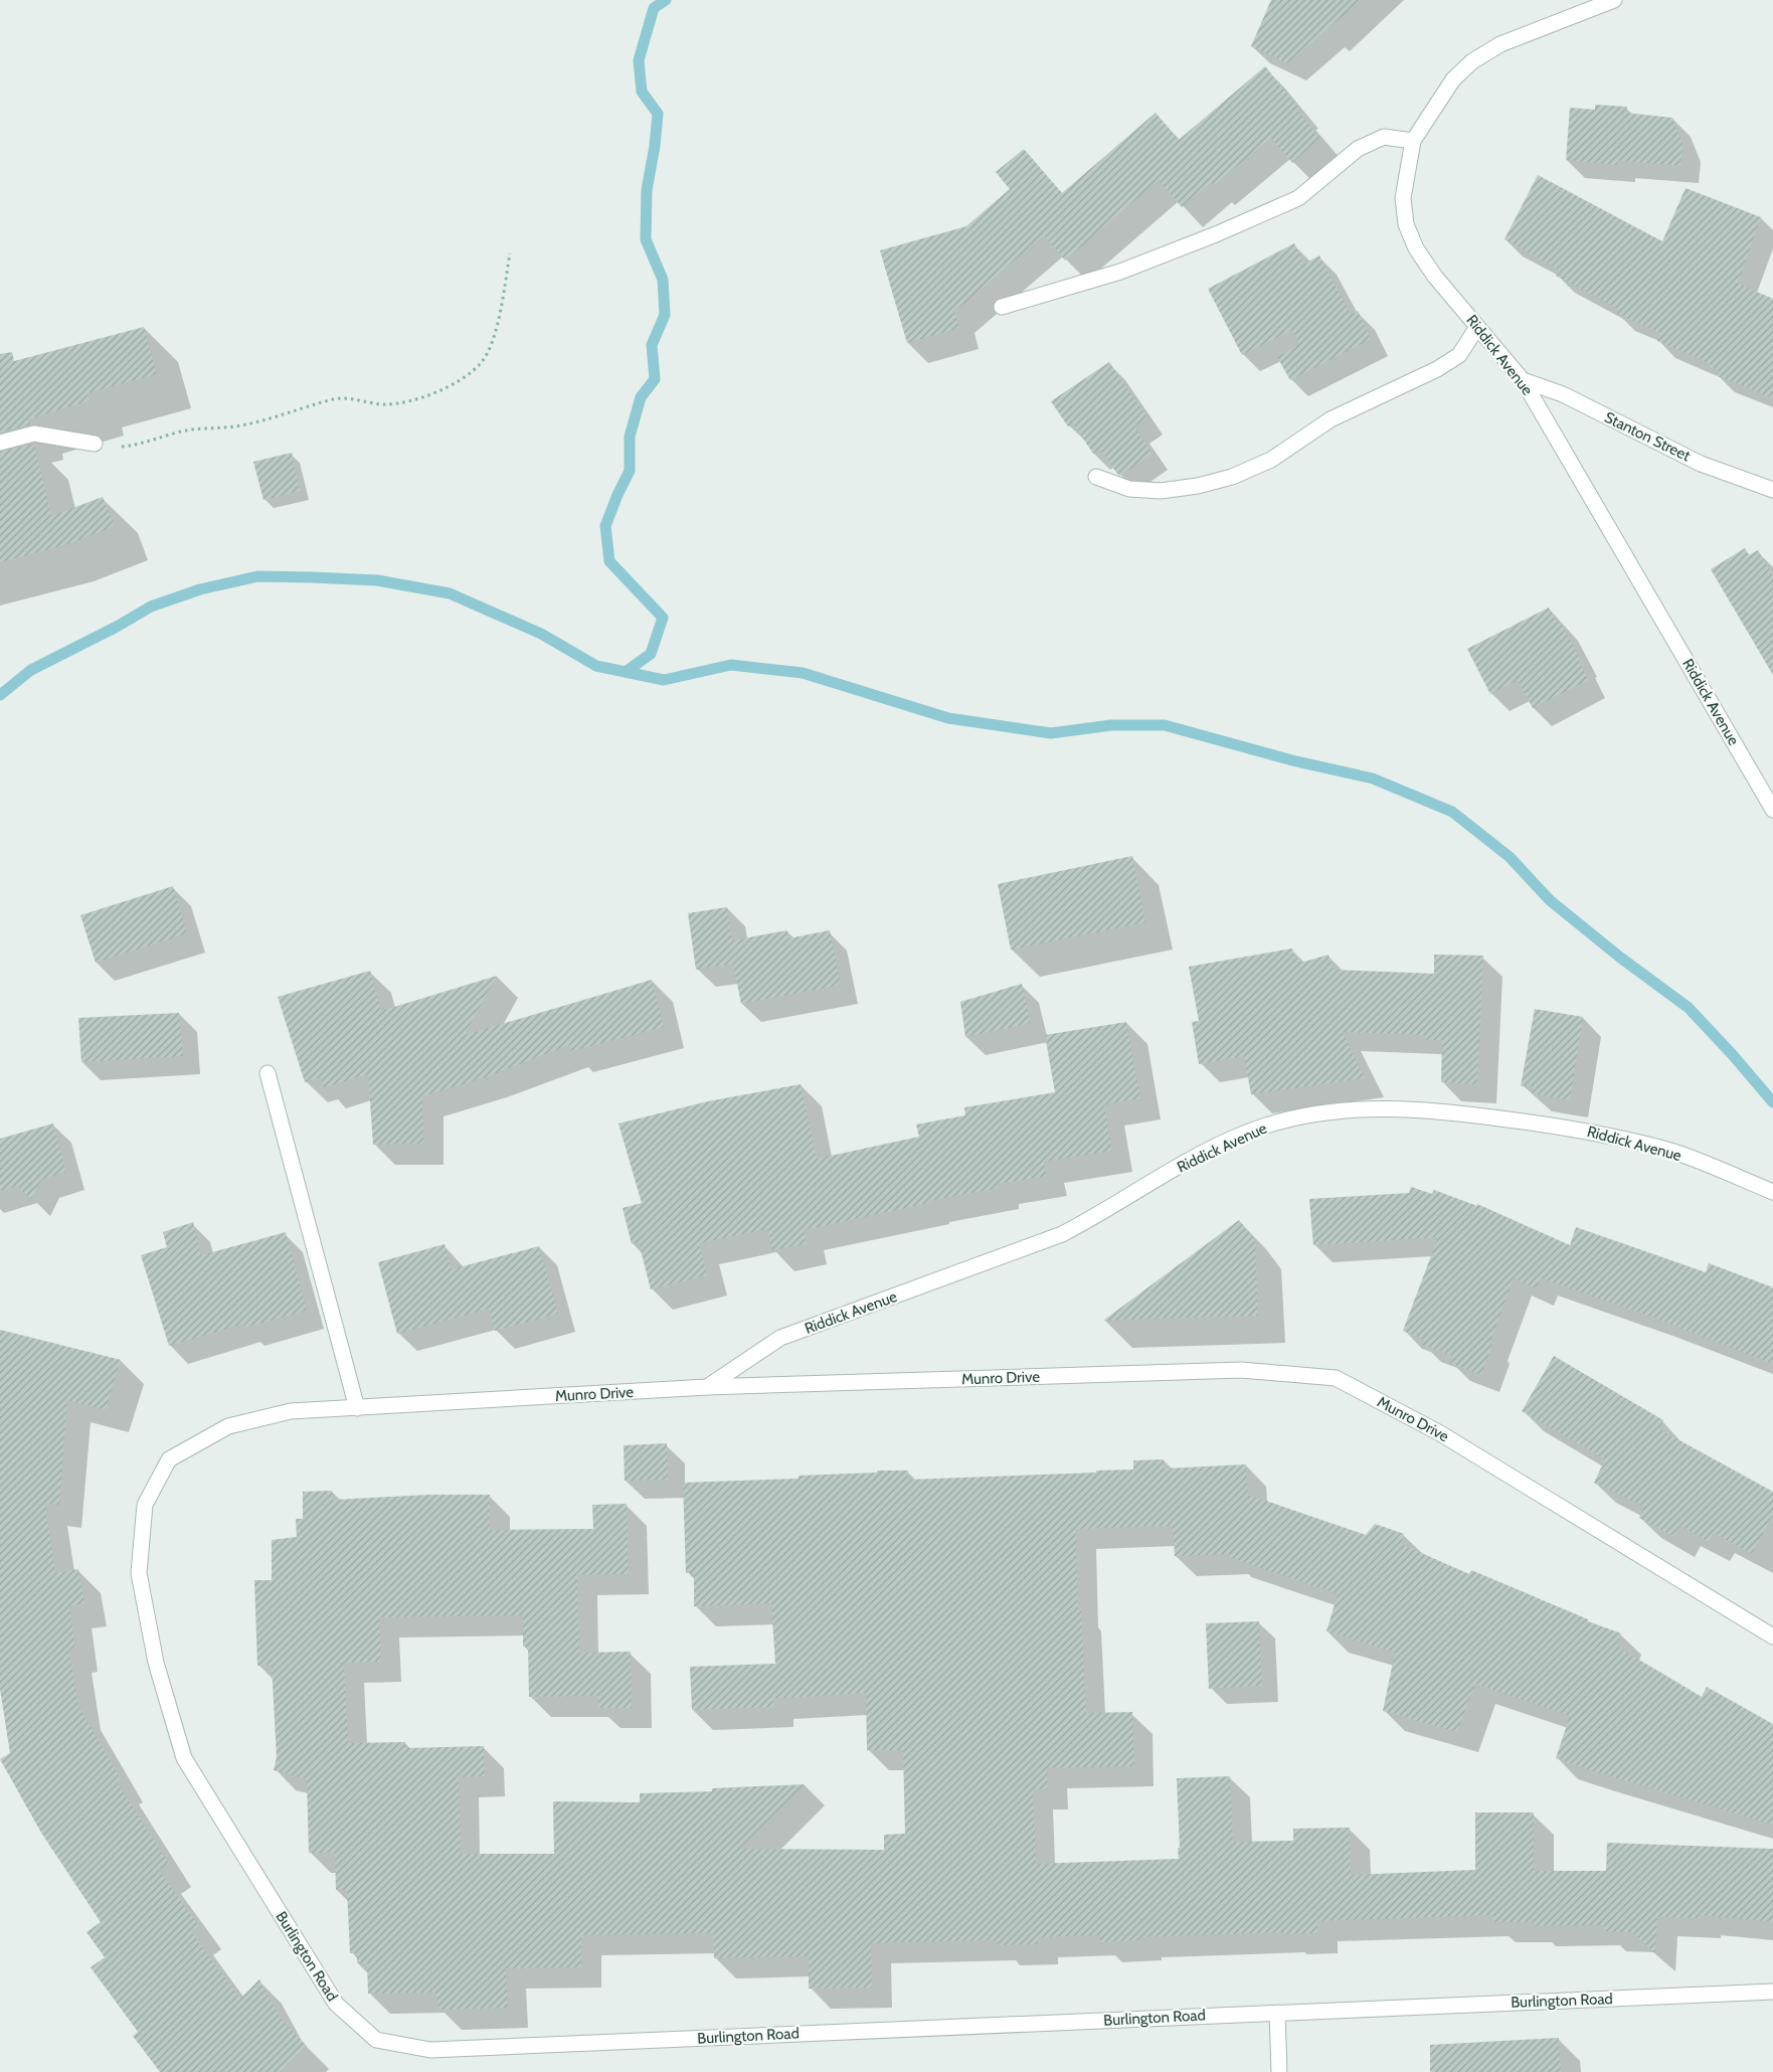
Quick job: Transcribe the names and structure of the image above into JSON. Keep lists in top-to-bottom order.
{
  "streets": {
    "street": [
      "Riddick Avenue",
      "Stanton Street",
      "Munro Drive",
      "Burlington Road"
    ]
  },
  "crossings": [
    ["Riddick Avenue", "Stanton Street"],
    ["Riddick Avenue", "Munro Drive"],
    ["Munro Drive", "Burlington Road"]
  ]
}
